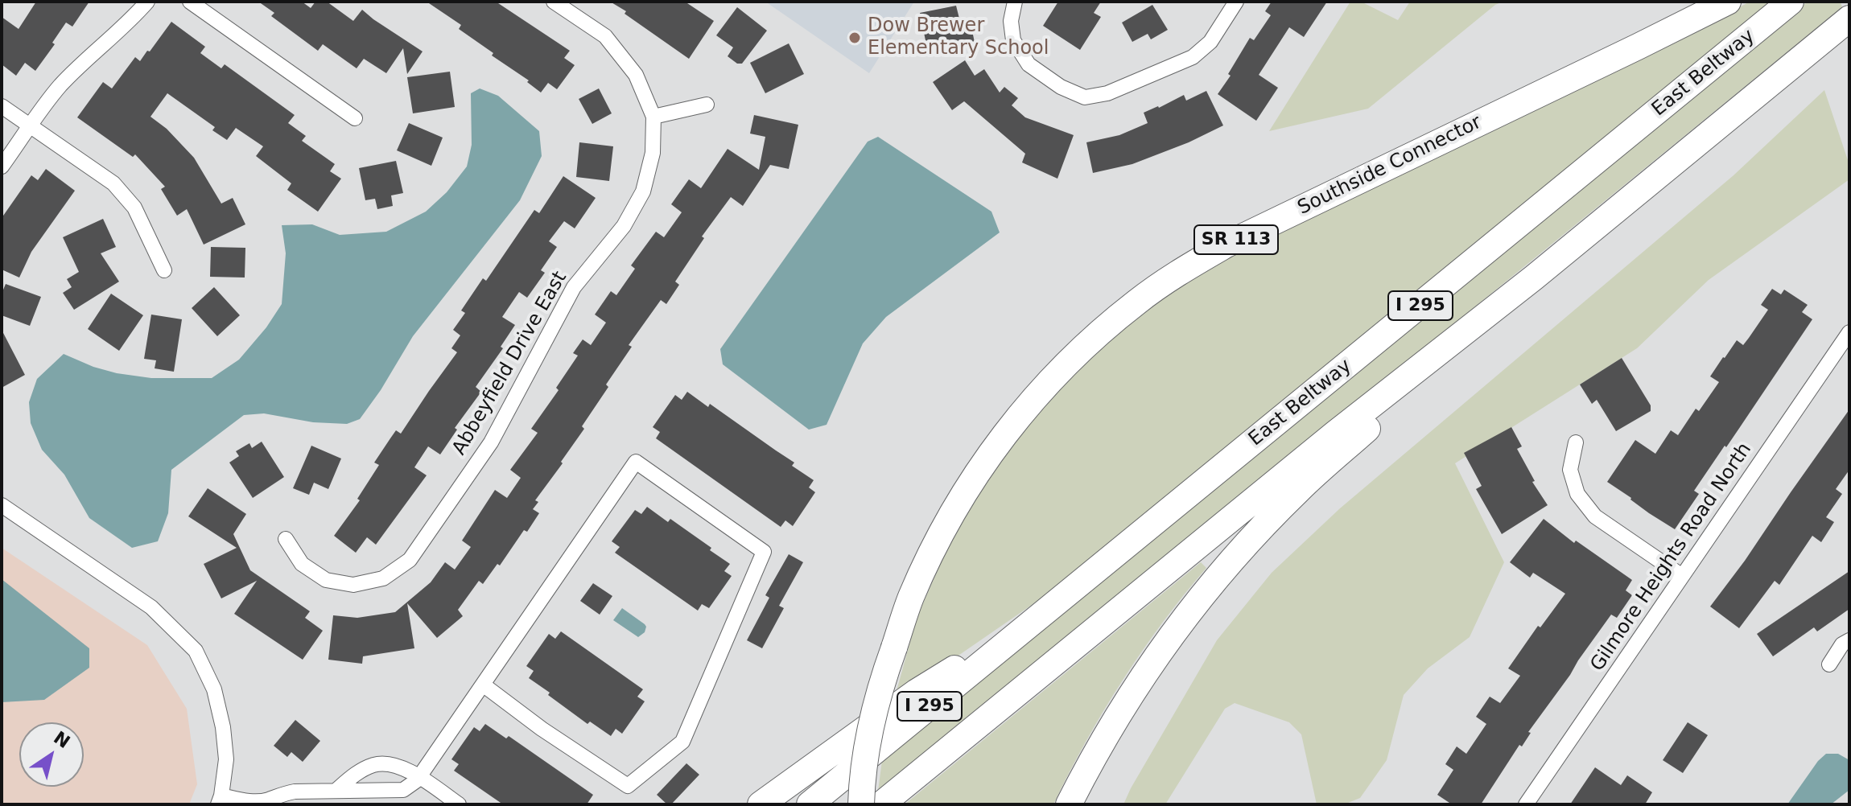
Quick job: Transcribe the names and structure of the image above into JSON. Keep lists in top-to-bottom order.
{
  "streets": {
    "highway": [
      "East Beltway",
      "Southside Connector",
      "SR 113",
      "I 295"
    ],
    "street": ["Abbeyfield Drive East", "Gilmore Heights Road North"]
  },
  "places": ["Dow Brewer Elementary School"],
  "north": "top right"
}
